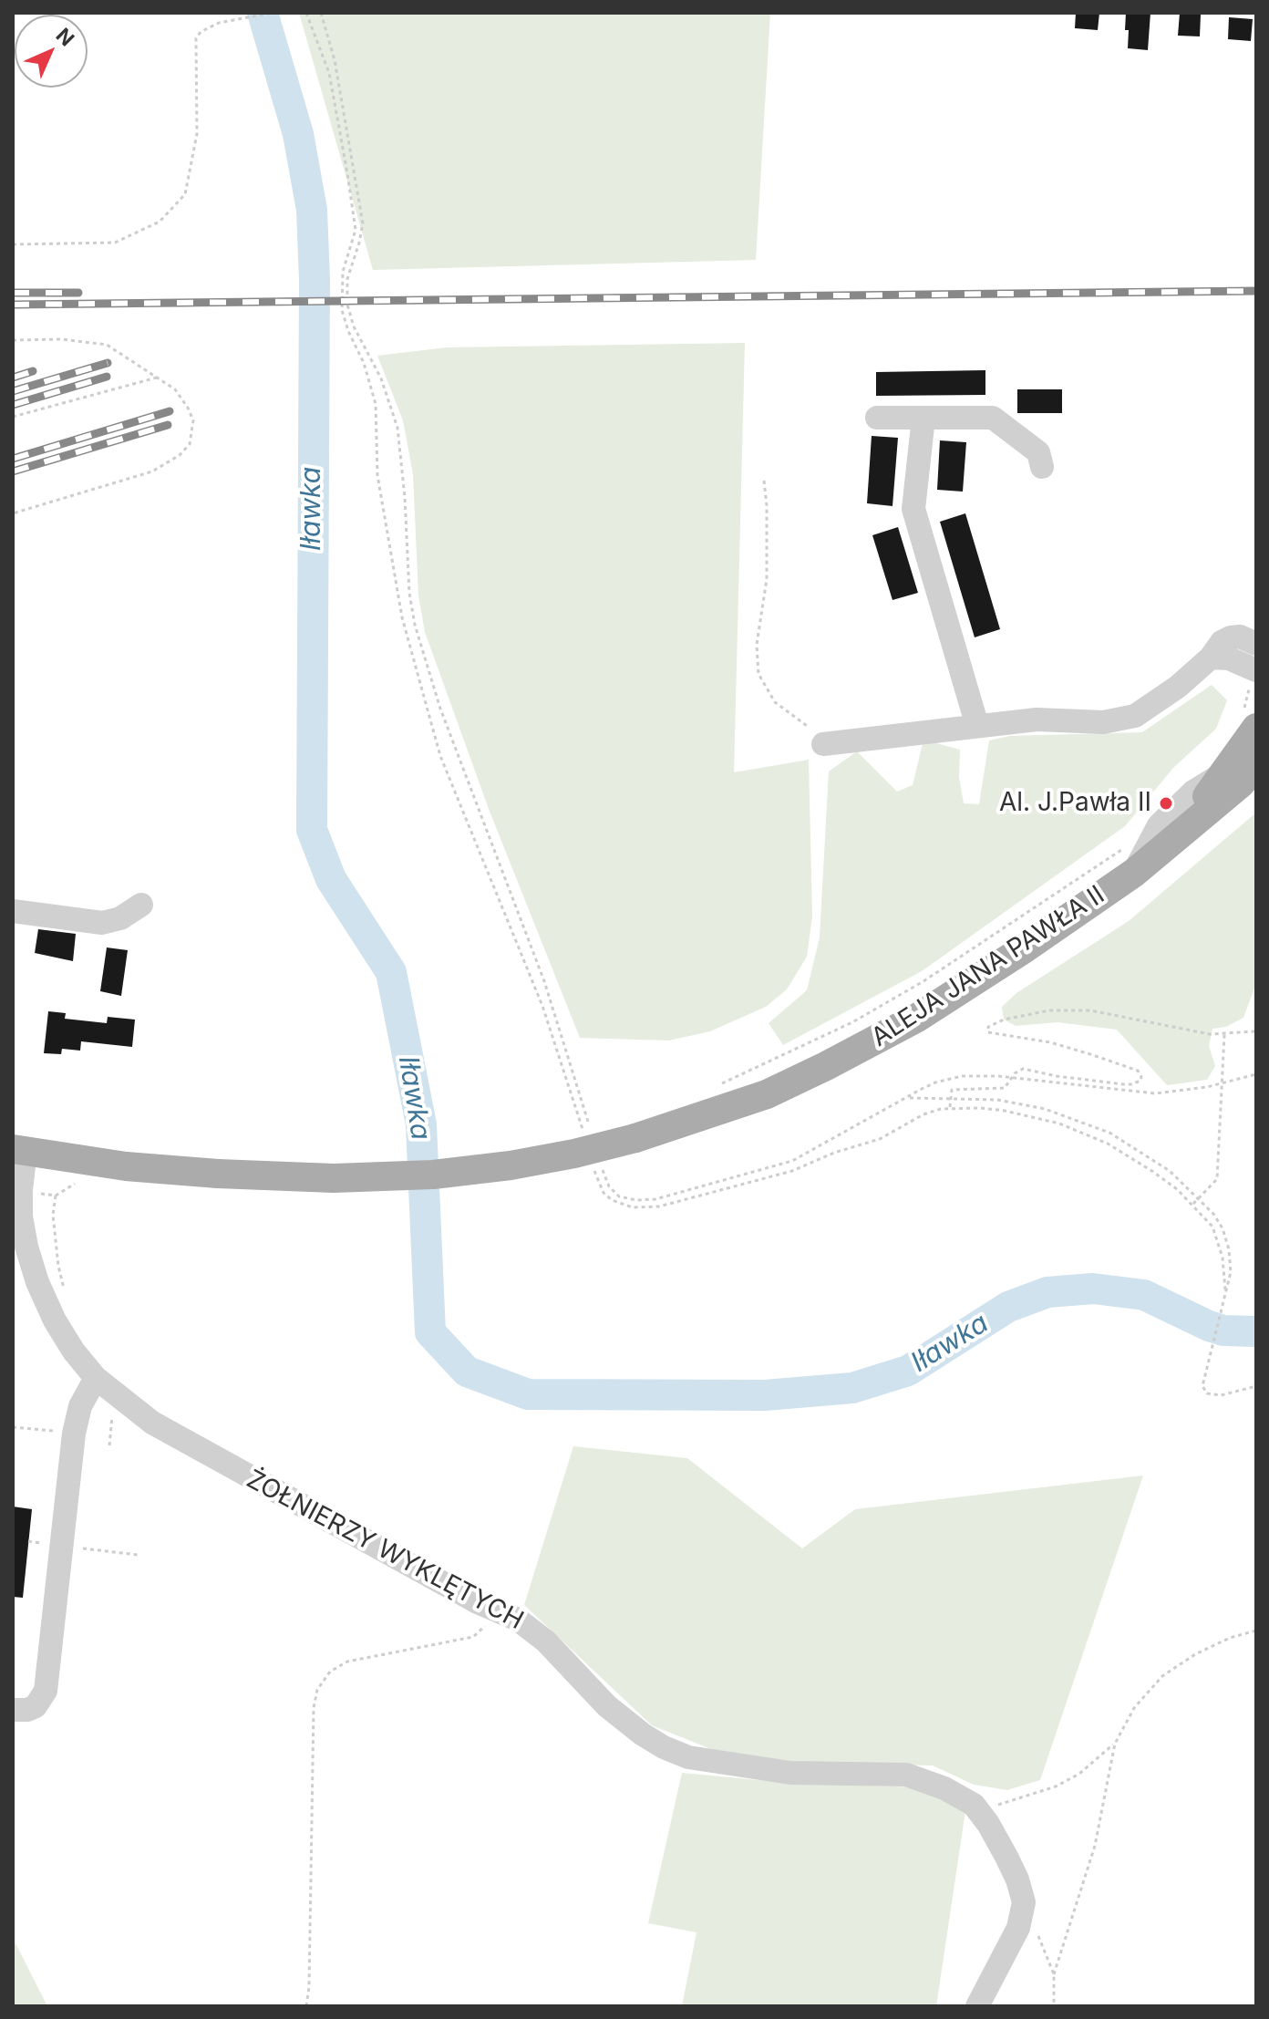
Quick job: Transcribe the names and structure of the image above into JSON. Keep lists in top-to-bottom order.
{
  "streets": {
    "main road": ["ALEJA JANA PAWŁA II"],
    "street": ["ŻOŁNIERZY WYKLĘTYCH"]
  },
  "crossings": [
    ["ALEJA JANA PAWŁA II", "ŻOŁNIERZY WYKLĘTYCH"]
  ],
  "water": ["Iławka"],
  "places": ["Al. J.Pawła II"],
  "north": "top right"
}
